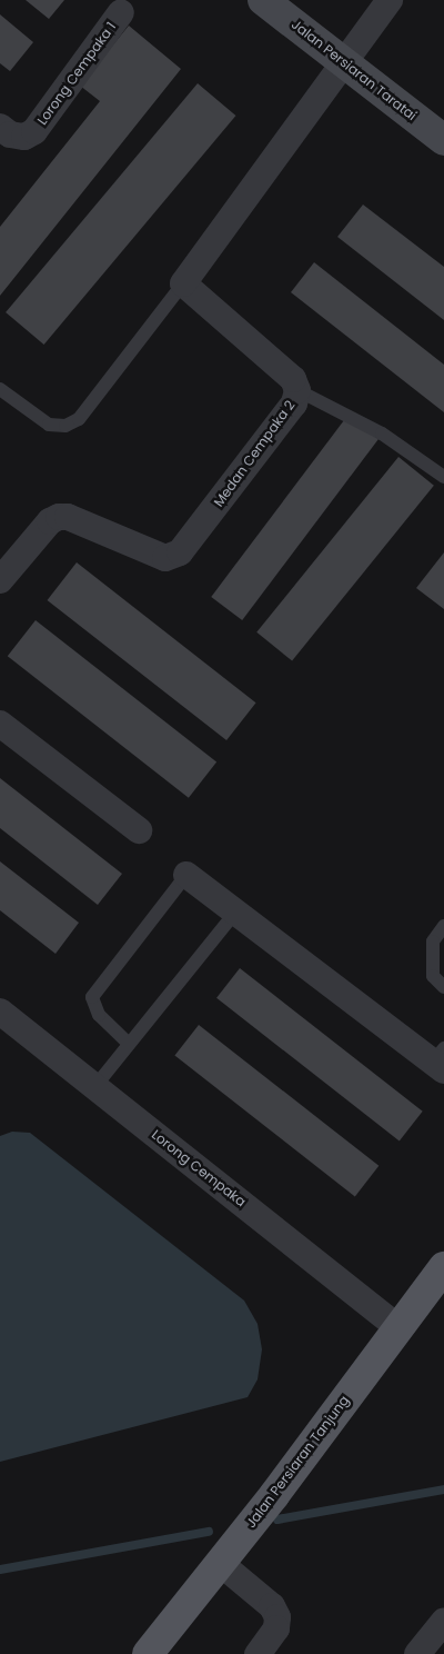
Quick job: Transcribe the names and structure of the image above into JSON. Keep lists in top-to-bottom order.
{
  "streets": {
    "main road": ["Jalan Persiaran Tanjung"],
    "street": [
      "Jalan Persiaran Taratai",
      "Lorong Cempaka 1",
      "Medan Cempaka 2",
      "Lorong Cempaka"
    ]
  },
  "crossings": [
    ["Lorong Cempaka", "Jalan Persiaran Tanjung"]
  ]
}
